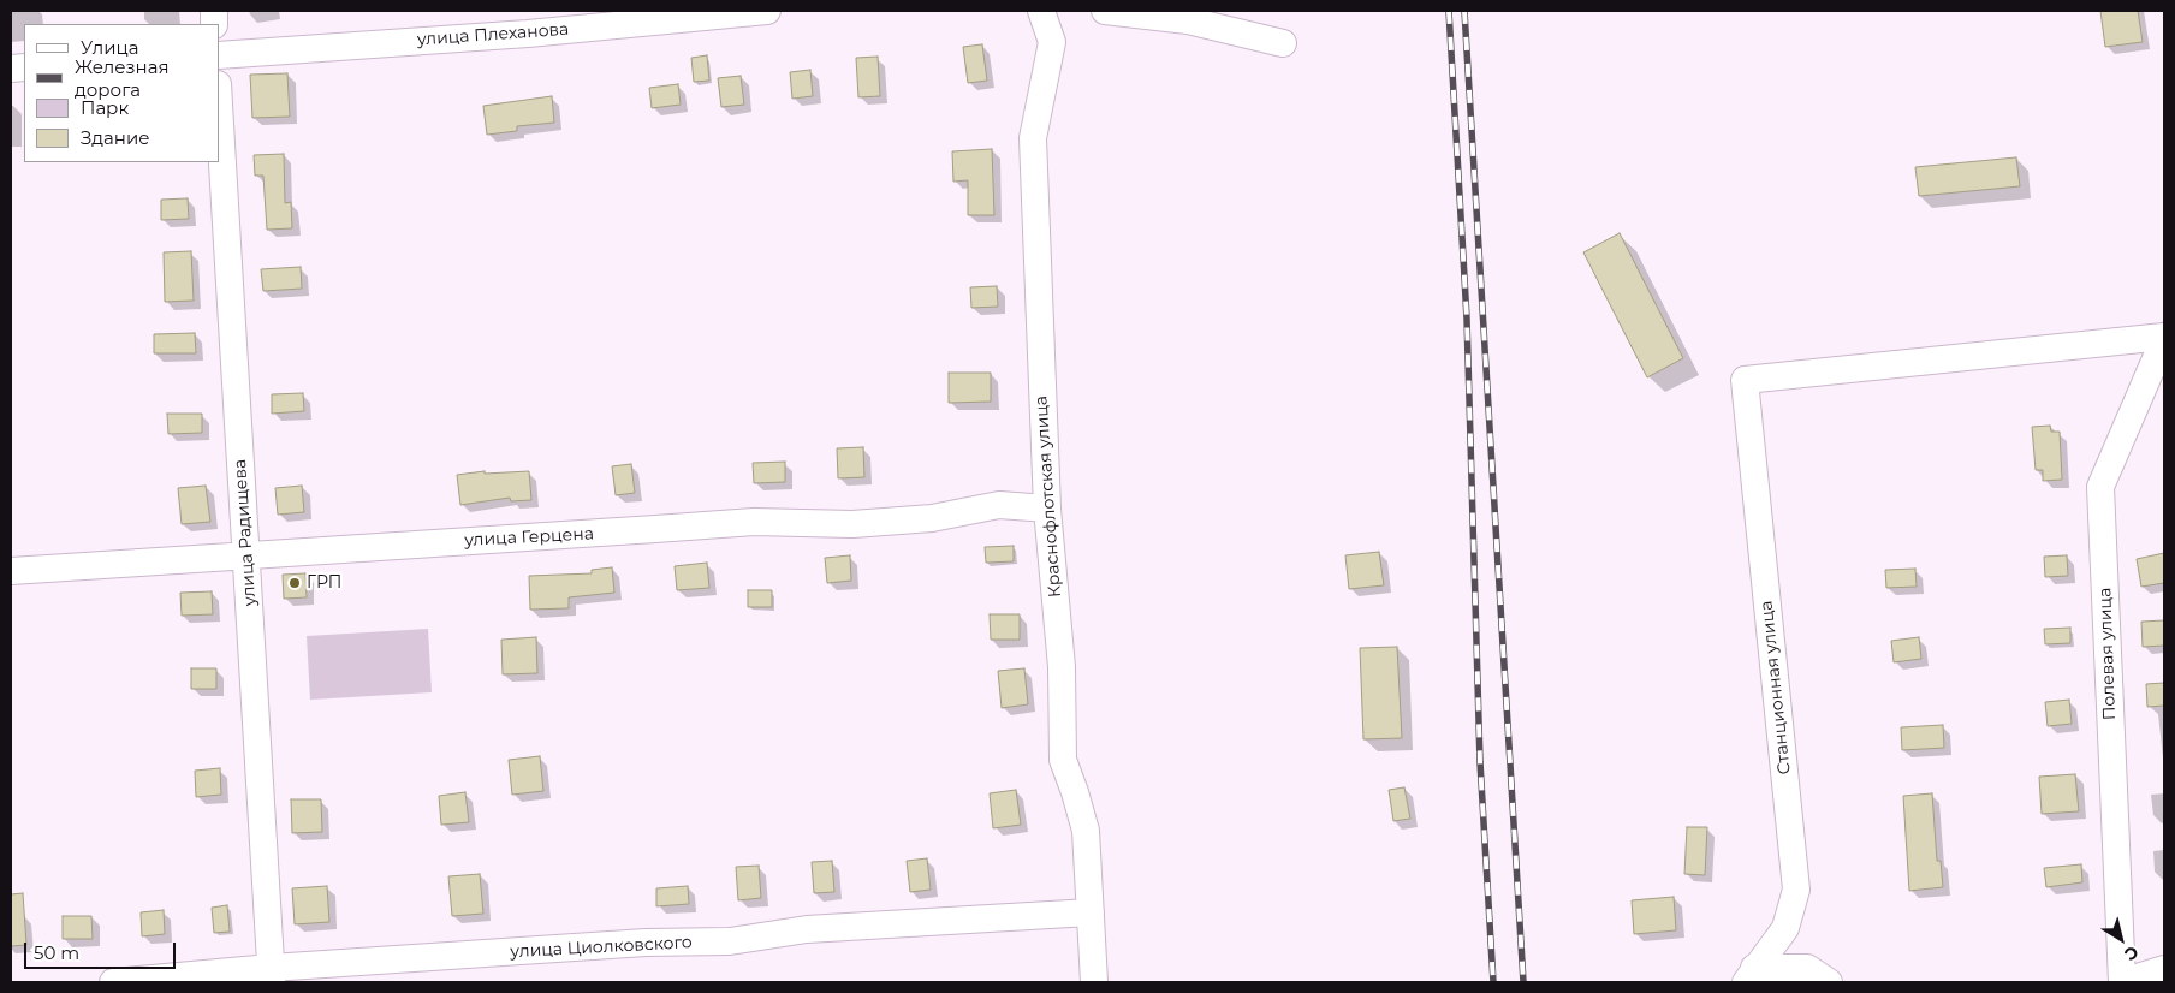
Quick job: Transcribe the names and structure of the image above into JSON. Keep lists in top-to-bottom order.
{
  "streets": {
    "street": [
      "улица Плеханова",
      "Краснофлотская улица",
      "улица Радищева",
      "улица Герцена",
      "Полевая улица",
      "Станционная улица",
      "улица Циолковского"
    ]
  },
  "crossings": [
    ["Краснофлотская улица", "улица Герцена"],
    ["Краснофлотская улица", "улица Циолковского"],
    ["улица Радищева", "улица Герцена"],
    ["улица Радищева", "улица Циолковского"],
    ["Полевая улица", "Станционная улица"]
  ],
  "places": ["ГРП"],
  "legend": [
    "Улица",
    "Железная дорога",
    "Парк",
    "Здание"
  ],
  "scale_bar": "50 m",
  "north": "bottom right"
}
